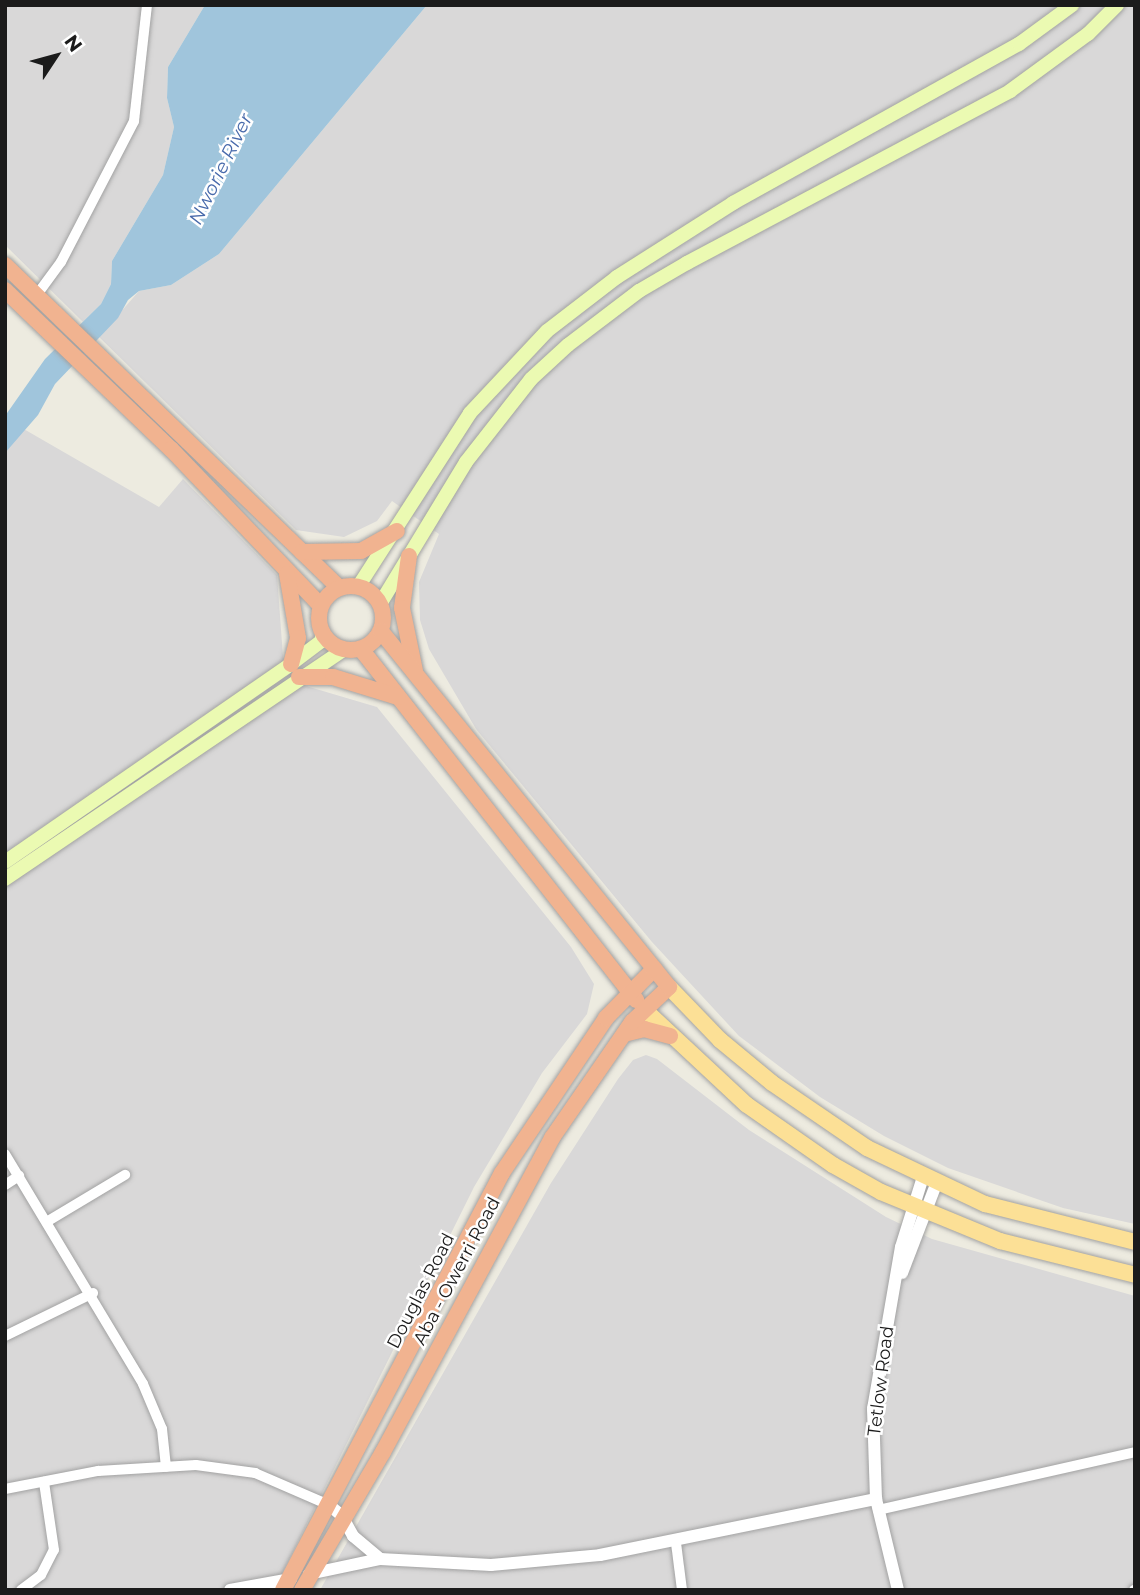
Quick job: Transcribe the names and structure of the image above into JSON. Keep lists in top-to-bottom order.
{
  "streets": {
    "highway": ["Aba - Owerri Road", "Douglas Road"],
    "street": ["Tetlow Road"]
  },
  "crossings": [
    ["Aba - Owerri Road", "Douglas Road"]
  ],
  "water": ["Nworie River"],
  "north": "top right"
}
